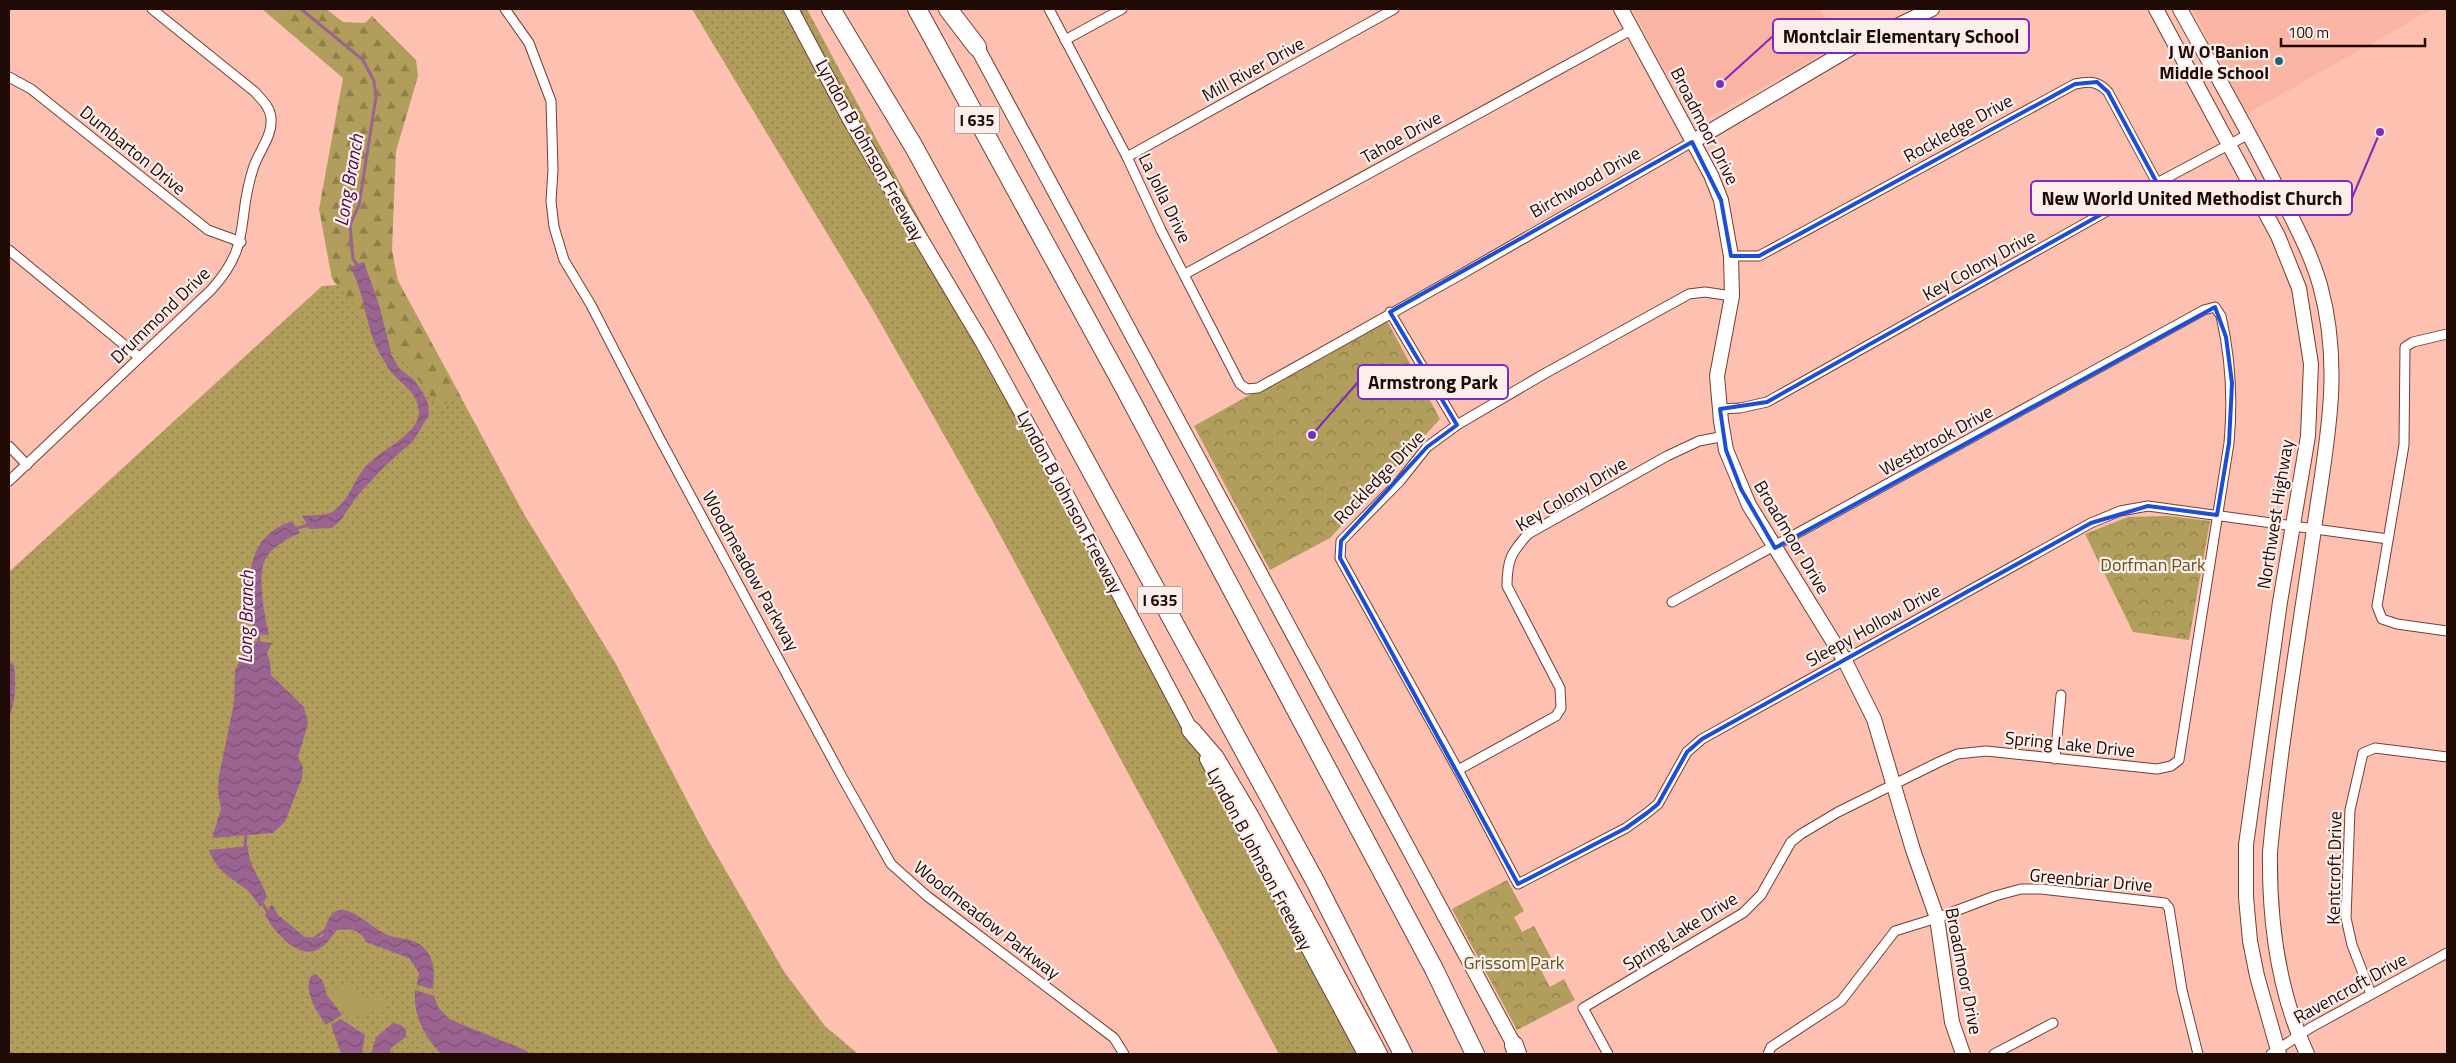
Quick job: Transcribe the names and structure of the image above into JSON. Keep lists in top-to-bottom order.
{
  "streets": {
    "highway": ["I 635", "Lyndon B Johnson Freeway"],
    "main road": ["Broadmoor Drive", "Birchwood Drive", "Northwest Highway"],
    "street": [
      "Mill River Drive",
      "Rockledge Drive",
      "Tahoe Drive",
      "Dumbarton Drive",
      "La Jolla Drive",
      "Key Colony Drive",
      "Drummond Drive",
      "Westbrook Drive",
      "Woodmeadow Parkway",
      "Sleepy Hollow Drive",
      "Spring Lake Drive",
      "Kentcroft Drive",
      "Greenbriar Drive",
      "Ravencroft Drive"
    ]
  },
  "crossings": [
    ["Mill River Drive", "La Jolla Drive"],
    ["Broadmoor Drive", "Rockledge Drive"],
    ["Broadmoor Drive", "Tahoe Drive"],
    ["Broadmoor Drive", "Birchwood Drive"],
    ["Broadmoor Drive", "Key Colony Drive"],
    ["Broadmoor Drive", "Westbrook Drive"],
    ["Broadmoor Drive", "Sleepy Hollow Drive"],
    ["Broadmoor Drive", "Spring Lake Drive"],
    ["Broadmoor Drive", "Greenbriar Drive"],
    ["Rockledge Drive", "Key Colony Drive"],
    ["Rockledge Drive", "Sleepy Hollow Drive"],
    ["Tahoe Drive", "La Jolla Drive"],
    ["Dumbarton Drive", "Drummond Drive"],
    ["Birchwood Drive", "La Jolla Drive"],
    ["Key Colony Drive", "Northwest Highway"],
    ["Westbrook Drive", "Spring Lake Drive"],
    ["Northwest Highway", "Sleepy Hollow Drive"],
    ["Northwest Highway", "Ravencroft Drive"],
    ["Sleepy Hollow Drive", "Spring Lake Drive"],
    ["Kentcroft Drive", "Ravencroft Drive"]
  ],
  "water": ["Long Branch"],
  "parks": ["Dorfman Park", "Grissom Park"],
  "places": [
    "J W O'Banion Middle School",
    "Montclair Elementary School",
    "New World United Methodist Church",
    "Armstrong Park"
  ],
  "scale_bar": "100 m"
}
